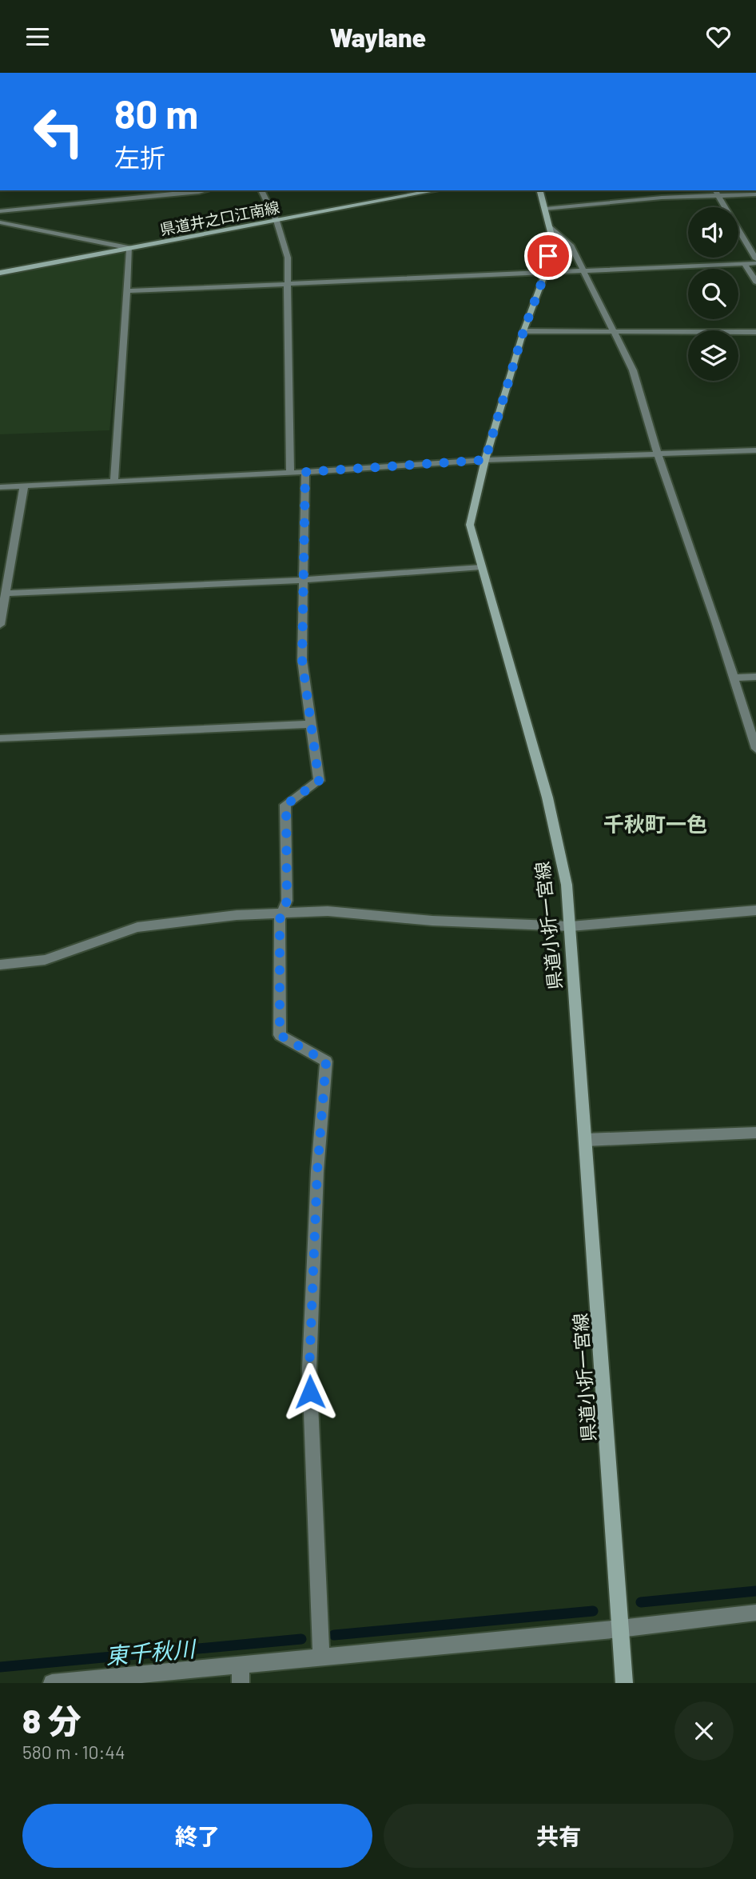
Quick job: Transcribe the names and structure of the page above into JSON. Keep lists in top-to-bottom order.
{
  "streets": {
    "main road": ["県道井之口江南線", "県道小折一宮線"]
  },
  "districts": ["千秋町一色"],
  "water": ["東千秋川"],
  "page": {
    "header": "Waylane",
    "turn": ["80 m", "左折"],
    "heading": ["8 分", "580 m · 10:44"],
    "buttons": ["終了", "共有"]
  }
}
